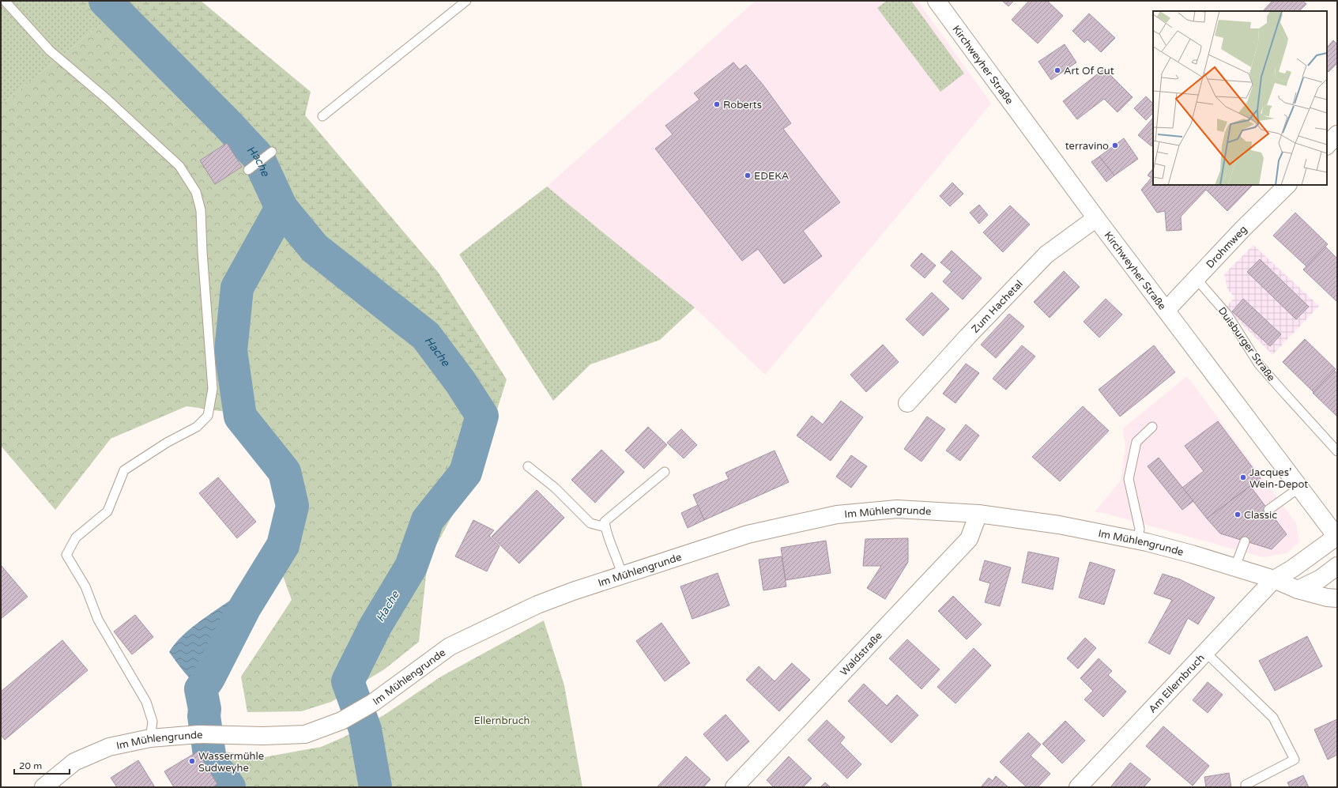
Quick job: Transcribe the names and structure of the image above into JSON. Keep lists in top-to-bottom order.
{
  "streets": {
    "main road": [
      "Kirchweyher Straße",
      "Drohmweg",
      "Zum Hachetal",
      "Im Mühlengrunde",
      "Waldstraße",
      "Am Ellernbruch"
    ],
    "lane": ["Duisburger Straße"]
  },
  "crossings": [
    ["Kirchweyher Straße", "Drohmweg"],
    ["Kirchweyher Straße", "Zum Hachetal"],
    ["Drohmweg", "Duisburger Straße"],
    ["Im Mühlengrunde", "Waldstraße"],
    ["Im Mühlengrunde", "Am Ellernbruch"]
  ],
  "water": ["Hache"],
  "parks": ["Ellernbruch"],
  "places": [
    "Art Of Cut",
    "Roberts",
    "terravino",
    "EDEKA",
    "Jacques’ Wein-Depot",
    "Classic",
    "Wassermühle Sudweyhe"
  ],
  "scale_bar": "20 m"
}
